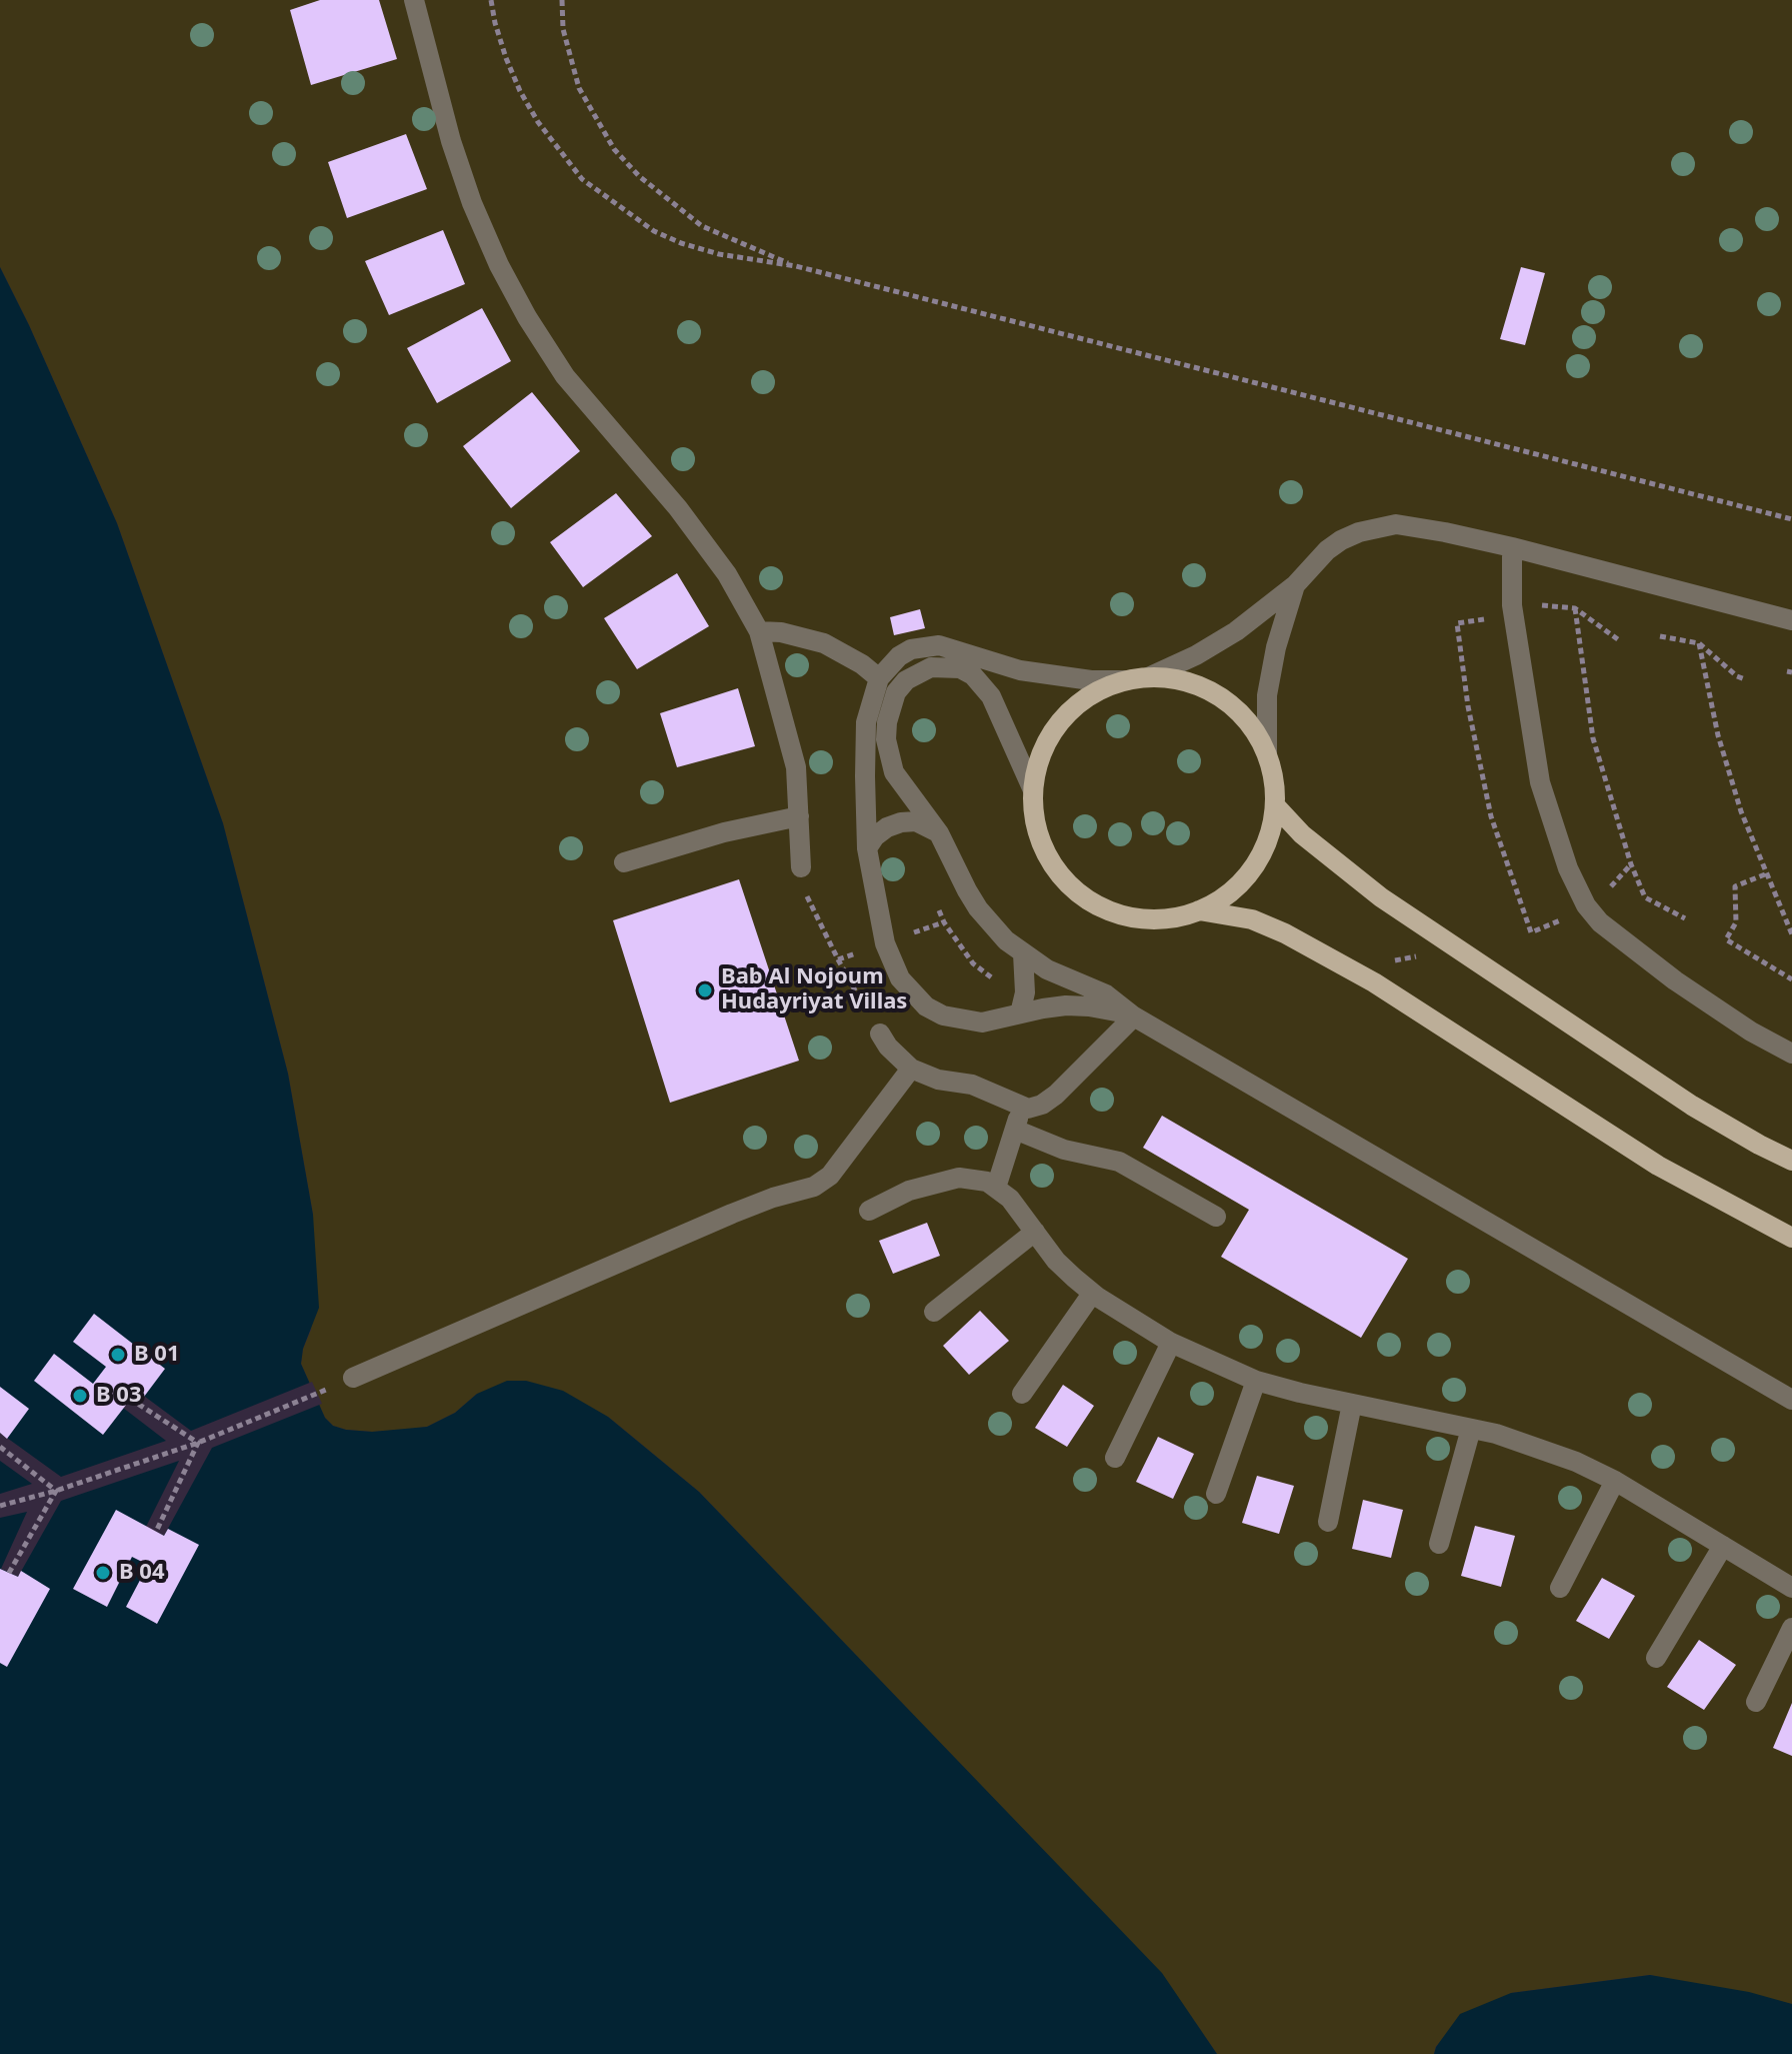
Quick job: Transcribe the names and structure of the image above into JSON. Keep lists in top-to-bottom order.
{
  "places": [
    "Bab Al Nojoum Hudayriyat Villas",
    "B 01",
    "B 03",
    "B 04"
  ]
}
